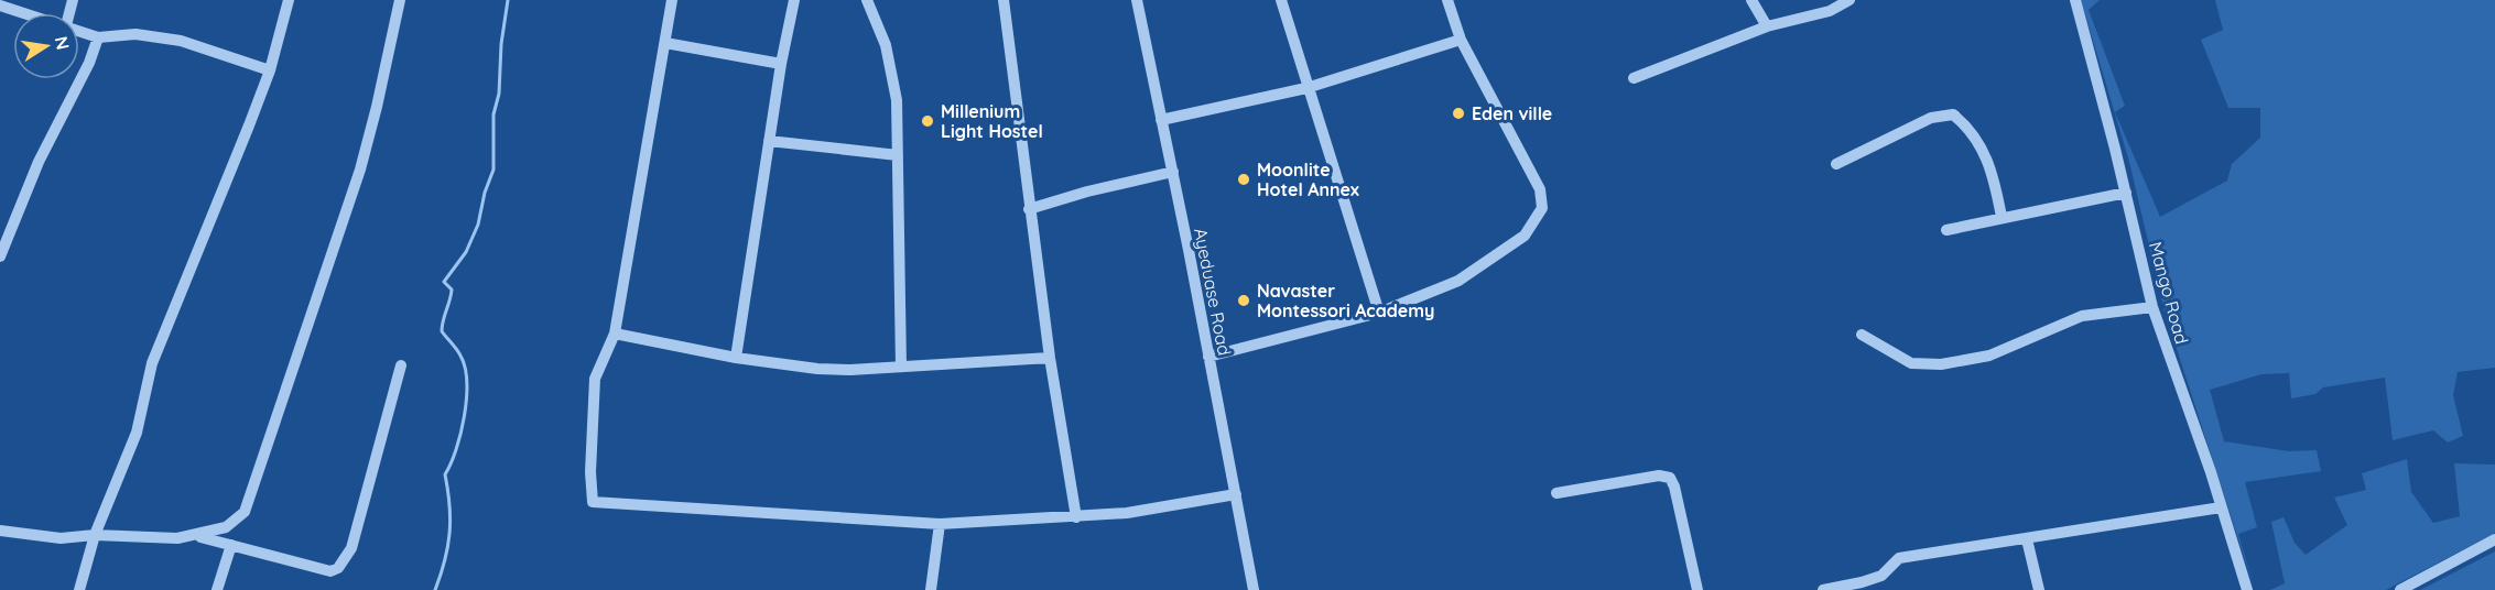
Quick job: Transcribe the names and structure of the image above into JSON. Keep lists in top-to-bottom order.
{
  "streets": {
    "street": ["Ayeduase Road", "Mango Road"]
  },
  "places": [
    "Eden ville",
    "Millenium Light Hostel",
    "Moonlite Hotel Annex",
    "Navaster Montessori Academy"
  ],
  "north": "right"
}
